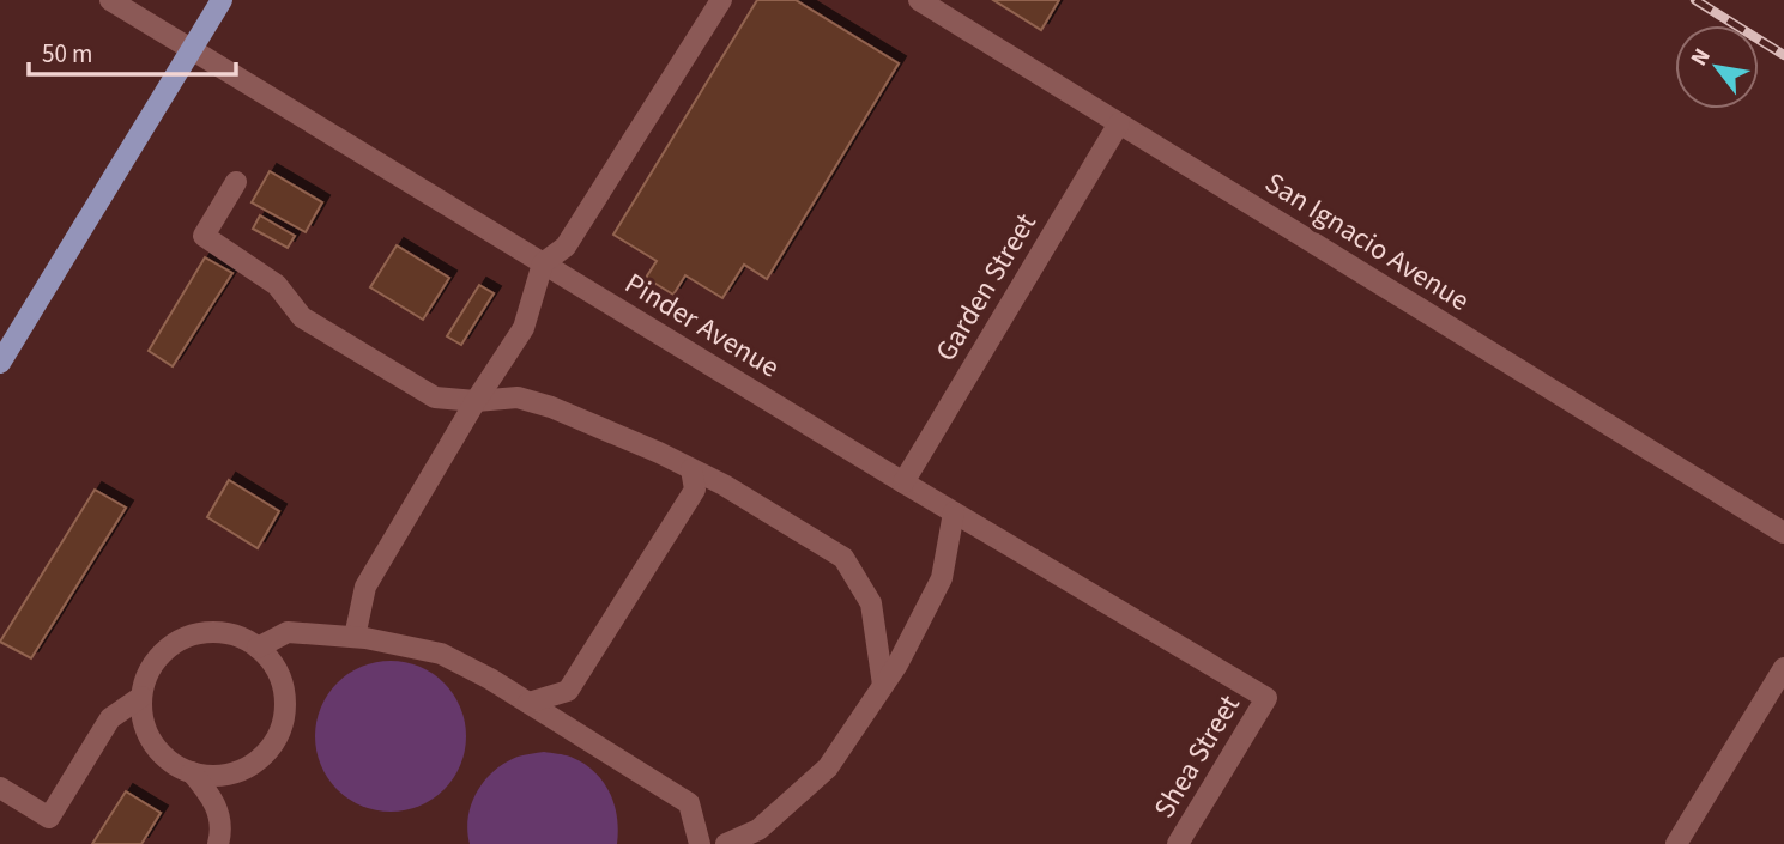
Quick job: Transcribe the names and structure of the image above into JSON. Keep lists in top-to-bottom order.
{
  "streets": {
    "street": [
      "San Ignacio Avenue",
      "Garden Street",
      "Pinder Avenue",
      "Shea Street"
    ]
  },
  "crossings": [
    ["San Ignacio Avenue", "Garden Street"],
    ["Garden Street", "Pinder Avenue"],
    ["Pinder Avenue", "Shea Street"]
  ],
  "scale_bar": "50 m",
  "north": "top left"
}
